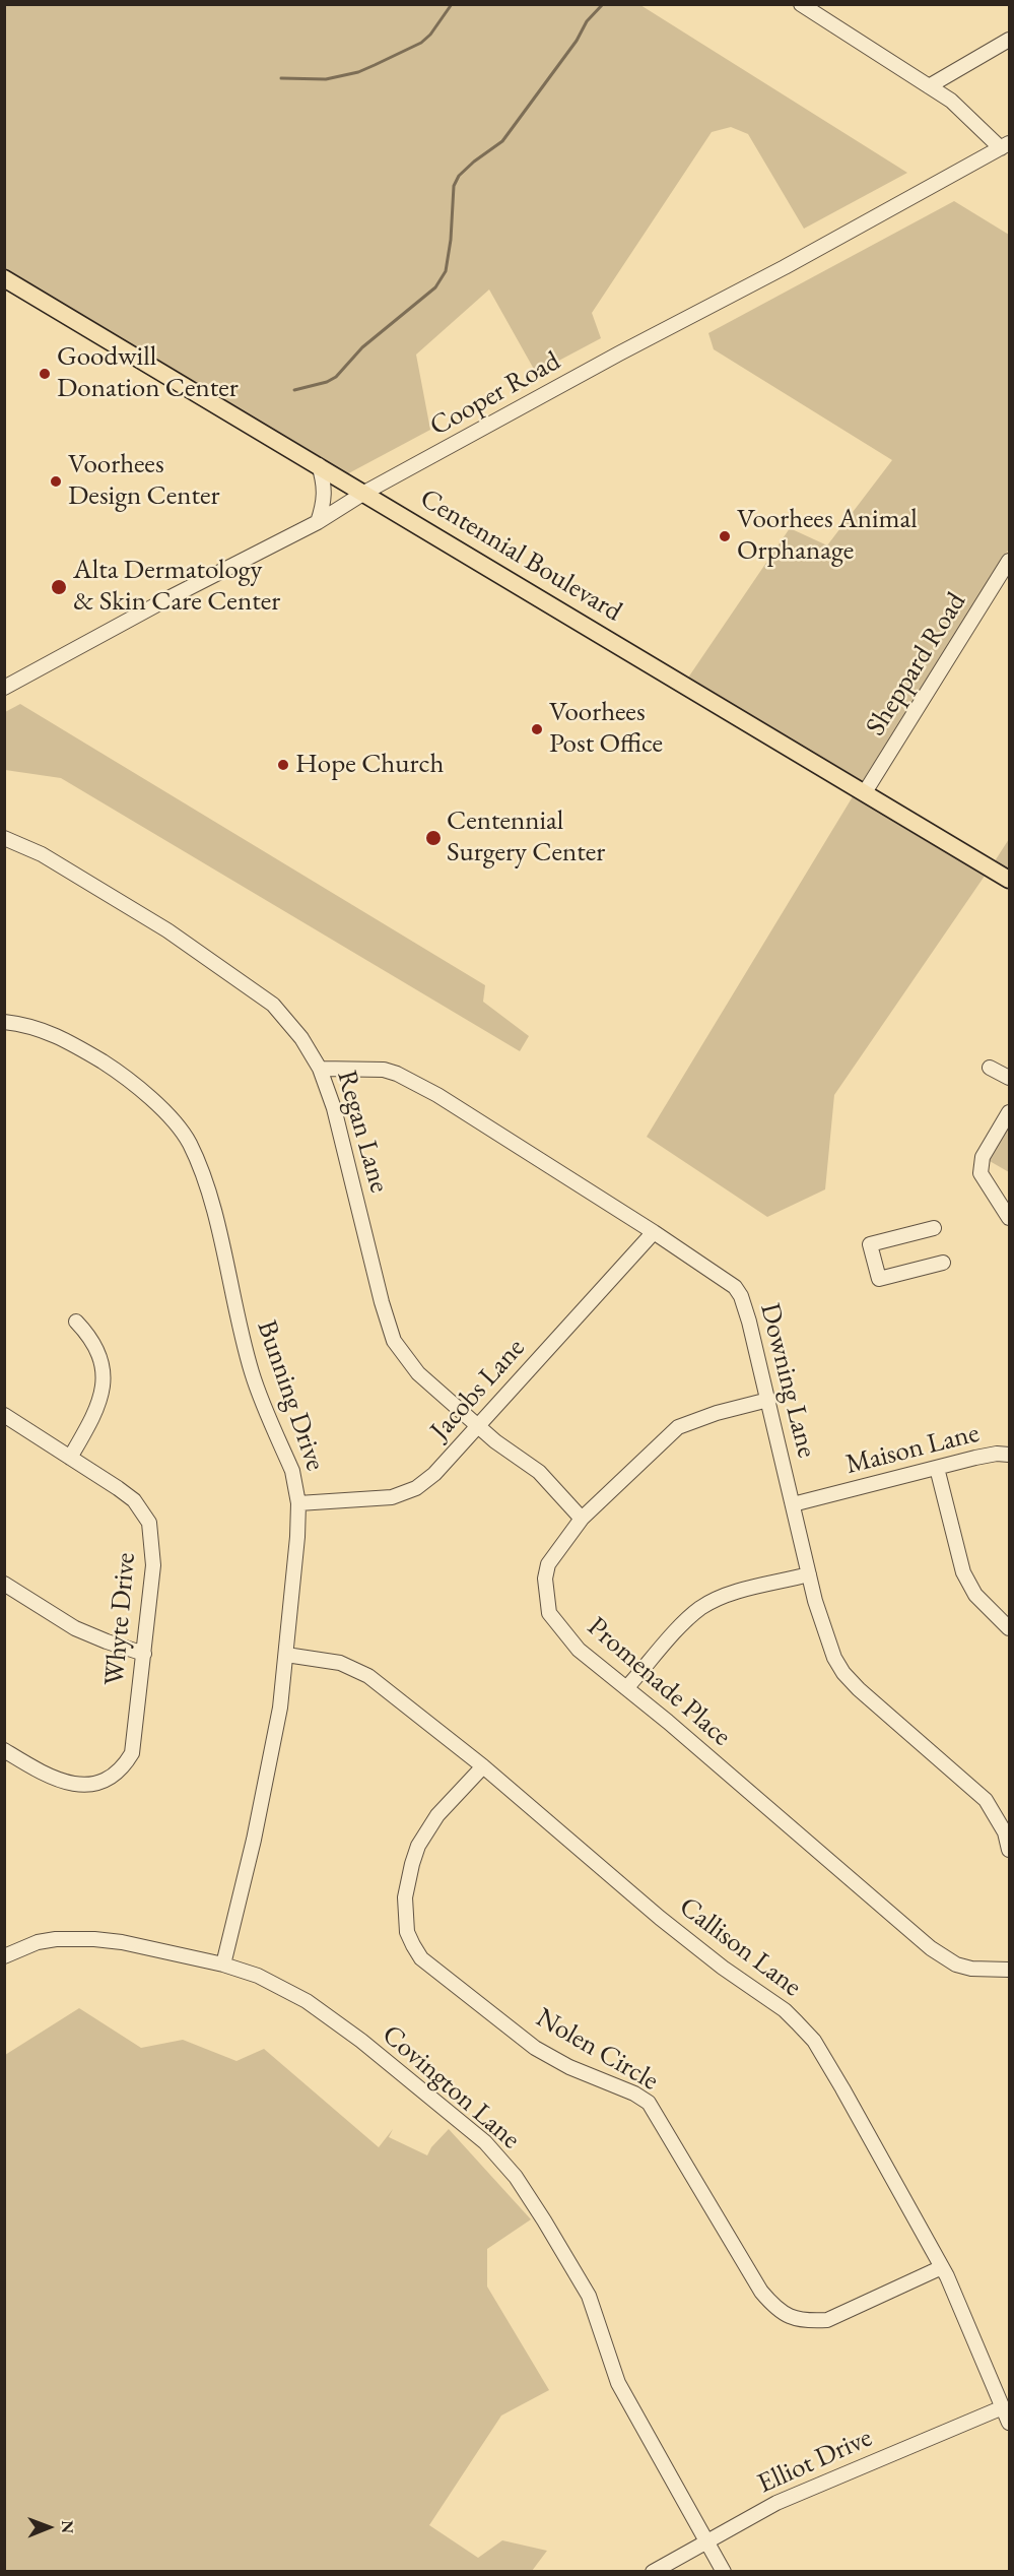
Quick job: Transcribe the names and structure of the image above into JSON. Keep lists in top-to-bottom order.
{
  "streets": {
    "main road": ["Centennial Boulevard"],
    "street": [
      "Cooper Road",
      "Sheppard Road",
      "Regan Lane",
      "Downing Lane",
      "Jacobs Lane",
      "Bunning Drive",
      "Maison Lane",
      "Whyte Drive",
      "Promenade Place",
      "Callison Lane",
      "Nolen Circle",
      "Covington Lane",
      "Elliot Drive"
    ]
  },
  "crossings": [
    ["Cooper Road", "Centennial Boulevard"],
    ["Centennial Boulevard", "Sheppard Road"],
    ["Regan Lane", "Downing Lane"],
    ["Regan Lane", "Jacobs Lane"],
    ["Regan Lane", "Promenade Place"],
    ["Downing Lane", "Jacobs Lane"],
    ["Downing Lane", "Maison Lane"],
    ["Downing Lane", "Promenade Place"],
    ["Jacobs Lane", "Bunning Drive"],
    ["Bunning Drive", "Callison Lane"],
    ["Bunning Drive", "Covington Lane"],
    ["Callison Lane", "Nolen Circle"],
    ["Callison Lane", "Elliot Drive"],
    ["Covington Lane", "Elliot Drive"]
  ],
  "places": [
    "Goodwill Donation Center",
    "Voorhees Design Center",
    "Voorhees Animal Orphanage",
    "Alta Dermatology & Skin Care Center",
    "Voorhees Post Office",
    "Hope Church",
    "Centennial Surgery Center"
  ],
  "north": "right"
}
